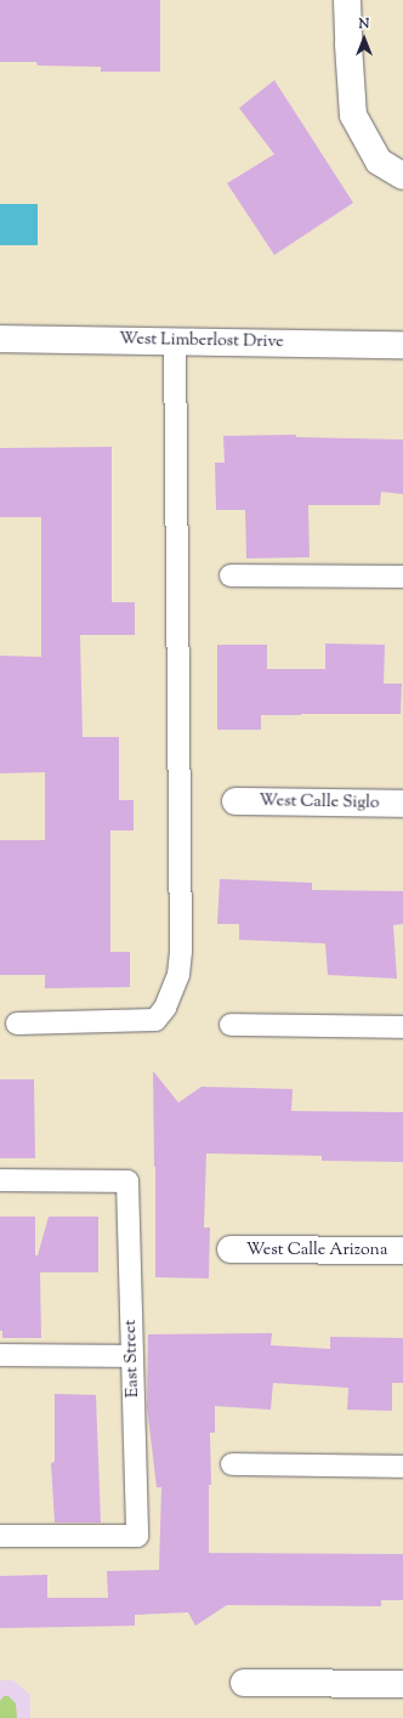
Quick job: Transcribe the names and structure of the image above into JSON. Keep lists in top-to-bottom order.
{
  "streets": {
    "street": ["West Limberlost Drive", "West Calle Siglo", "West Calle Arizona"],
    "lane": ["East Street"]
  },
  "north": "top"
}
